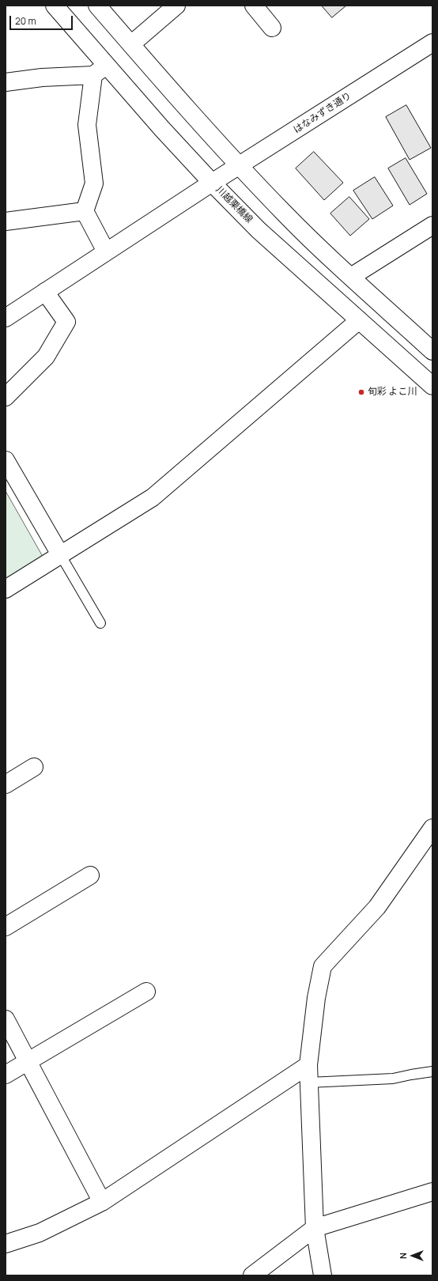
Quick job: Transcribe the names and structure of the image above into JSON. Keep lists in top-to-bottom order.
{
  "streets": {
    "street": ["はなみずき通り", "川越栗橋線"]
  },
  "crossings": [
    ["はなみずき通り", "川越栗橋線"]
  ],
  "places": ["旬彩 よこ川"],
  "scale_bar": "20 m",
  "north": "left"
}
